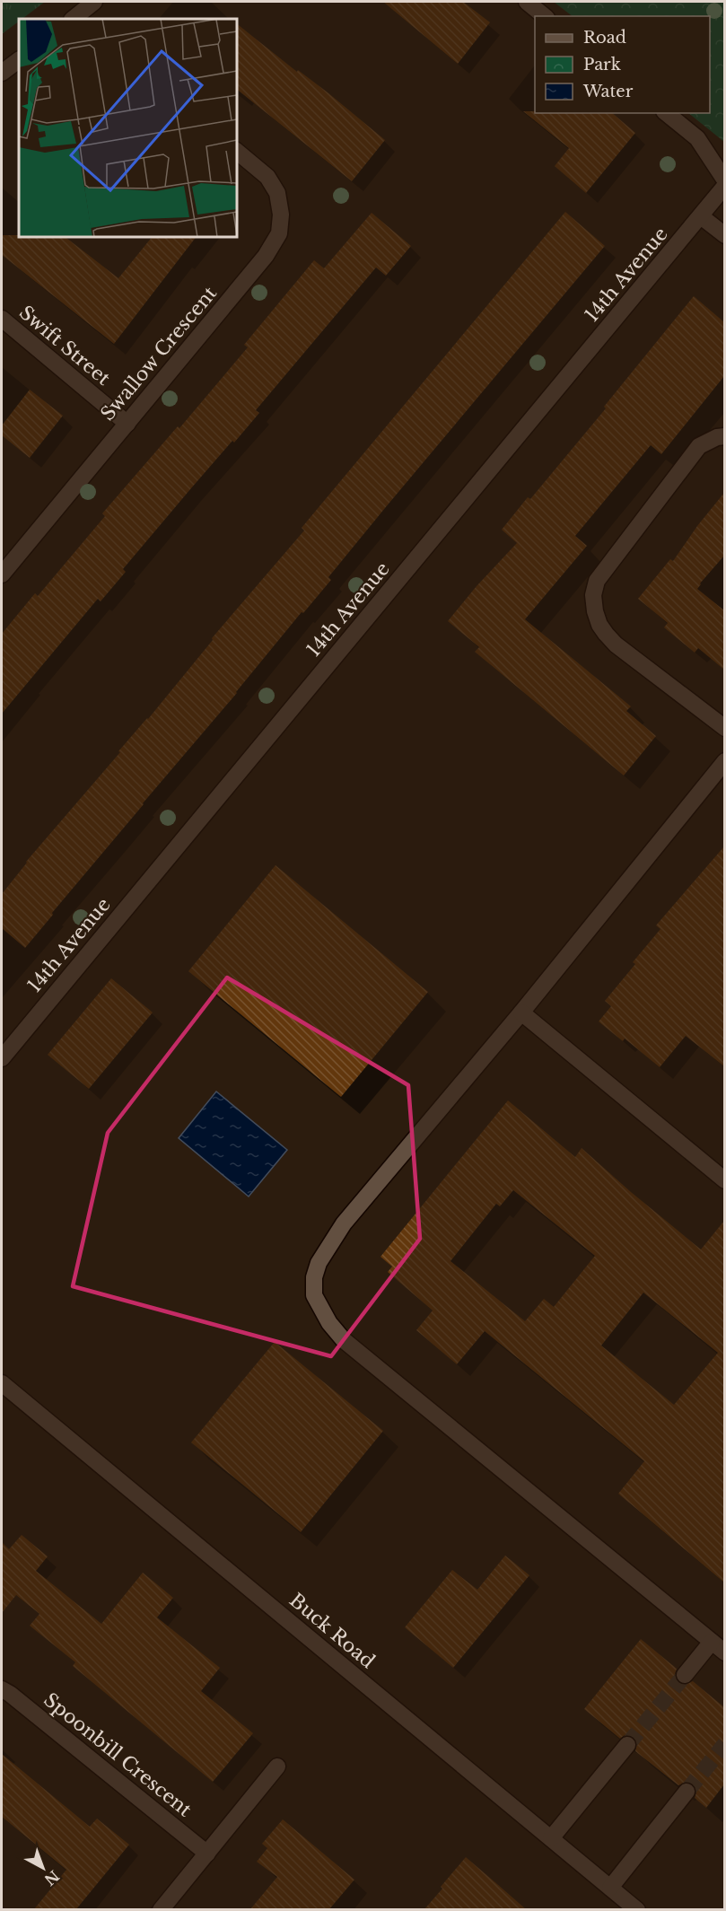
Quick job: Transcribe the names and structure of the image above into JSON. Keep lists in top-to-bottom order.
{
  "streets": {
    "street": [
      "14th Avenue",
      "Swift Street",
      "Swallow Crescent",
      "Buck Road",
      "Spoonbill Crescent"
    ]
  },
  "crossings": [
    ["Swift Street", "Swallow Crescent"]
  ],
  "legend": ["Road", "Park", "Water"],
  "north": "bottom right"
}
